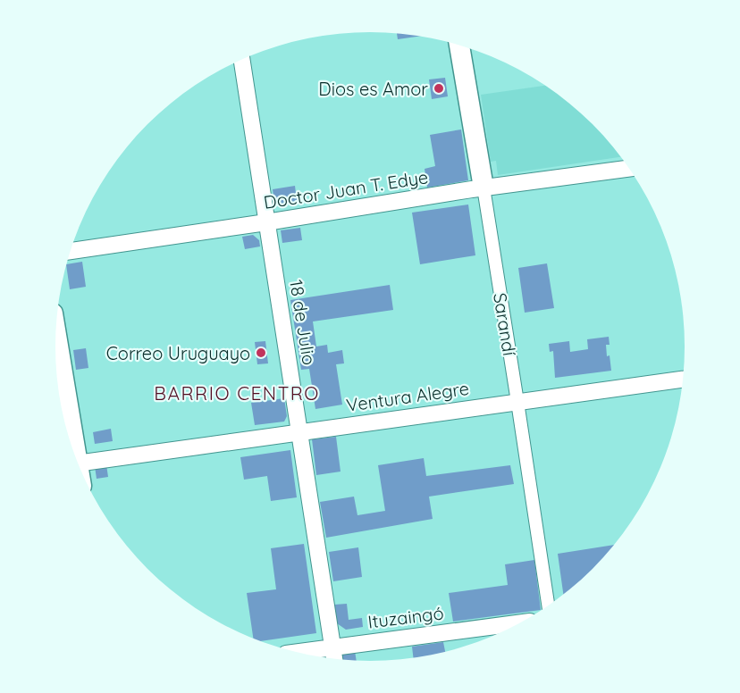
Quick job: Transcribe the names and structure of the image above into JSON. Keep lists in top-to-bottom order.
{
  "streets": {
    "street": [
      "Doctor Juan T. Edye",
      "18 de Julio",
      "Sarandí",
      "Ventura Alegre",
      "Ituzaingó"
    ]
  },
  "crossings": [
    ["Doctor Juan T. Edye", "18 de Julio"],
    ["Doctor Juan T. Edye", "Sarandí"],
    ["18 de Julio", "Ventura Alegre"],
    ["18 de Julio", "Ituzaingó"],
    ["Sarandí", "Ventura Alegre"]
  ],
  "districts": ["BARRIO CENTRO"],
  "places": ["Dios es Amor", "Correo Uruguayo"]
}
